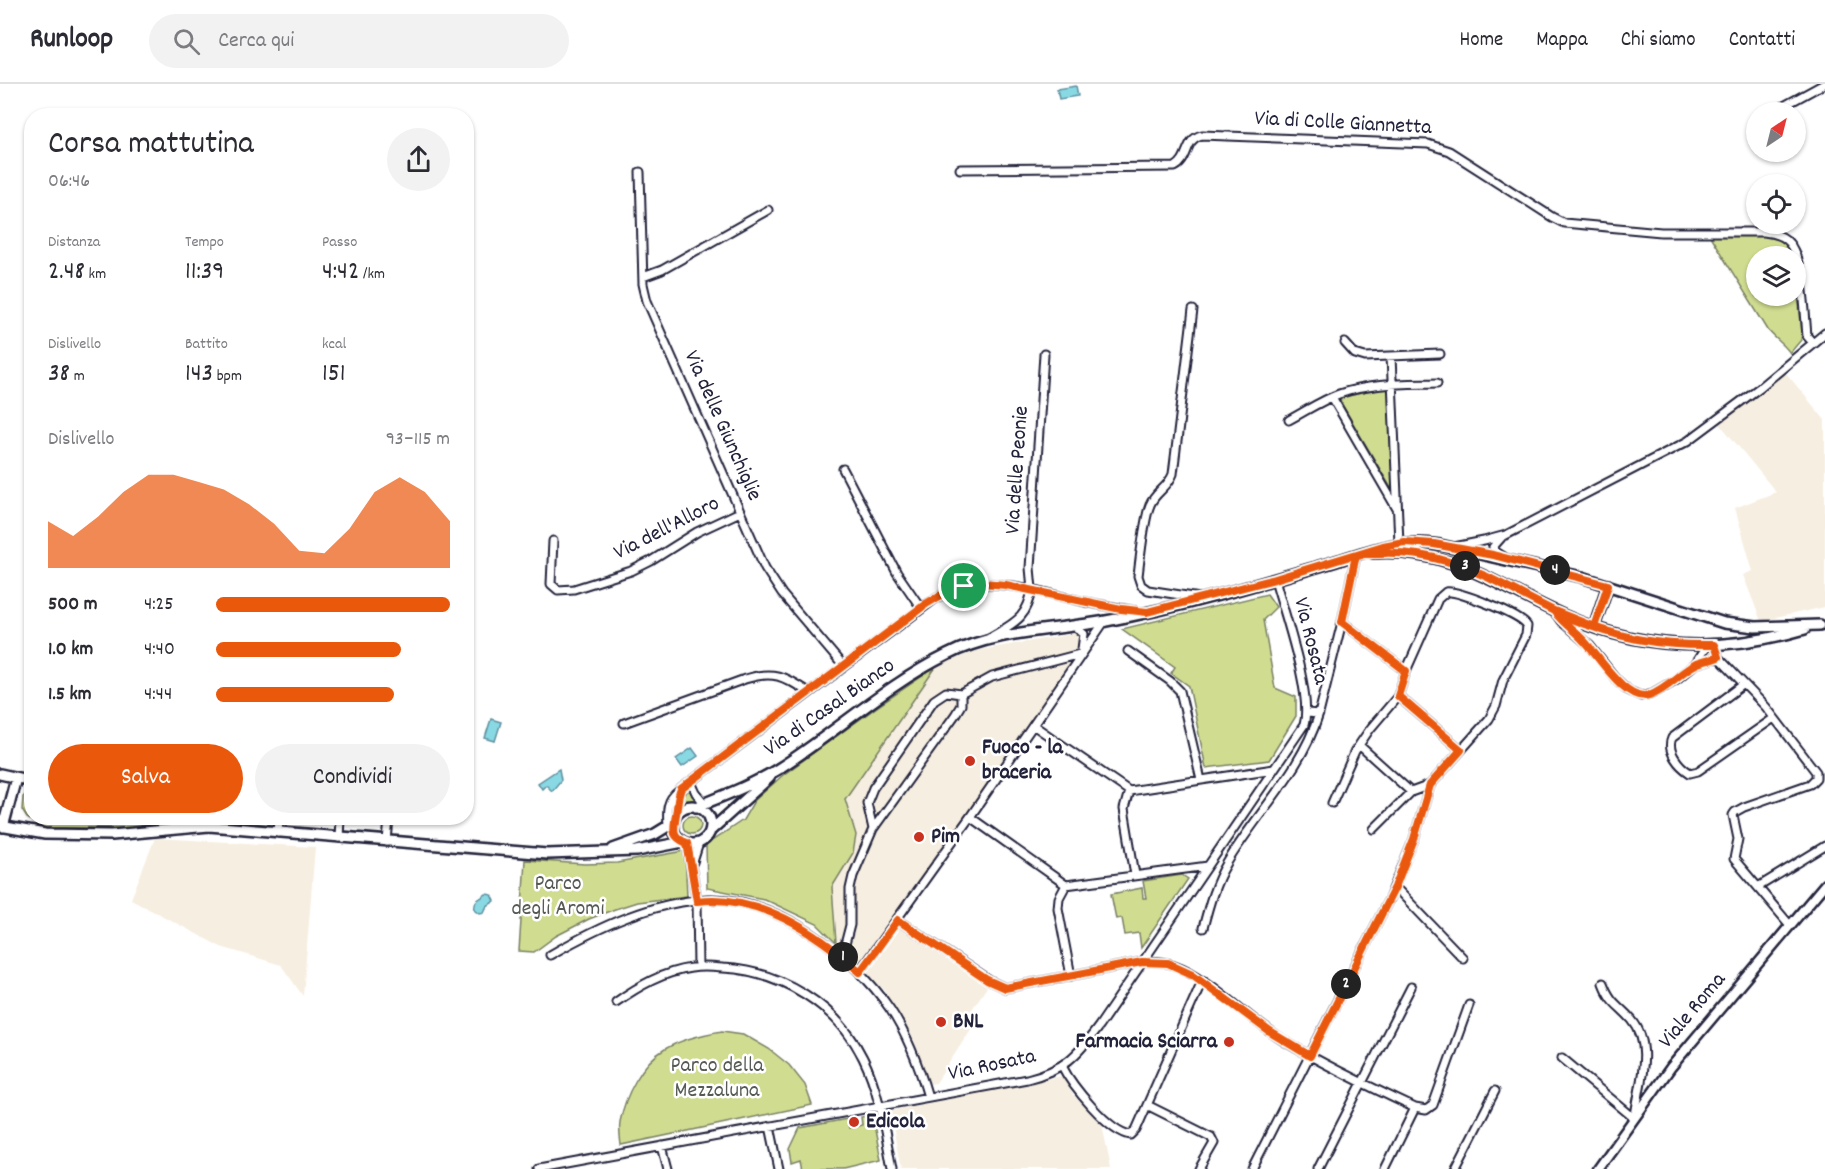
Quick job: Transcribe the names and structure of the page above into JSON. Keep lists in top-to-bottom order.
{
  "streets": {
    "main road": ["Via di Casal Bianco"],
    "street": [
      "Via di Colle Giannetta",
      "Via delle Giunchiglie",
      "Via delle Peonie",
      "Via dell'Alloro",
      "Via Rosata",
      "Viale Roma"
    ]
  },
  "crossings": [
    ["Via delle Giunchiglie", "Via dell'Alloro"],
    ["Via delle Giunchiglie", "Via di Casal Bianco"],
    ["Via delle Peonie", "Via di Casal Bianco"],
    ["Via Rosata", "Via di Casal Bianco"]
  ],
  "parks": ["Parco degli Aromi", "Parco della Mezzaluna"],
  "places": [
    "Fuoco - la braceria",
    "Pim",
    "BNL",
    "Farmacia Sciarra",
    "Edicola"
  ],
  "north": "top right",
  "page": {
    "header": "Runloop",
    "search": "Cerca qui",
    "nav": [
      "Home",
      "Mappa",
      "Chi siamo",
      "Contatti"
    ],
    "heading": ["Corsa mattutina", "06:46"],
    "stats": [
      ["Distanza", "2.48 km"],
      ["Tempo", "11:39"],
      ["Passo", "4:42 /km"],
      ["Dislivello", "38 m"],
      ["Battito", "143 bpm"],
      ["kcal", "151"]
    ],
    "chart": ["Dislivello", "93–115 m"],
    "pins": [
      "3",
      "4",
      "1",
      "2"
    ],
    "list": [
      {
        "name": "500 m",
        "note": "4:25"
      },
      {
        "name": "1.0 km",
        "note": "4:40"
      },
      {
        "name": "1.5 km",
        "note": "4:44"
      }
    ],
    "buttons": ["Salva", "Condividi"]
  }
}
